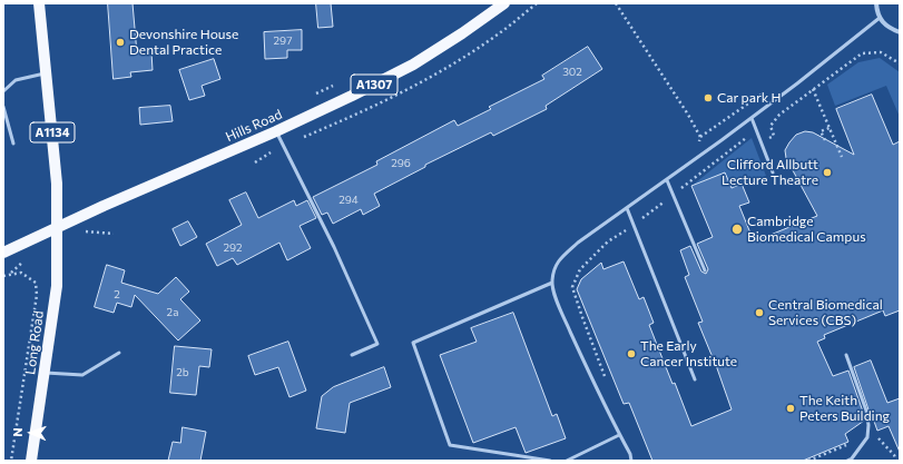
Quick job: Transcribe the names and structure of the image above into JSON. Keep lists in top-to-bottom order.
{
  "streets": {
    "main road": [
      "A1307",
      "Hills Road",
      "A1134",
      "Long Road"
    ]
  },
  "crossings": [
    ["Hills Road", "A1134"],
    ["Hills Road", "Long Road"],
    ["A1134", "Long Road"]
  ],
  "places": [
    "Devonshire House Dental Practice",
    "Car park H",
    "Clifford Allbutt Lecture Theatre",
    "Cambridge Biomedical Campus",
    "Central Biomedical Services (CBS)",
    "The Early Cancer Institute",
    "The Keith Peters Building"
  ],
  "house_numbers": [
    "297",
    "302",
    "296",
    "294",
    "292",
    "2",
    "2a",
    "2b"
  ],
  "north": "left"
}
